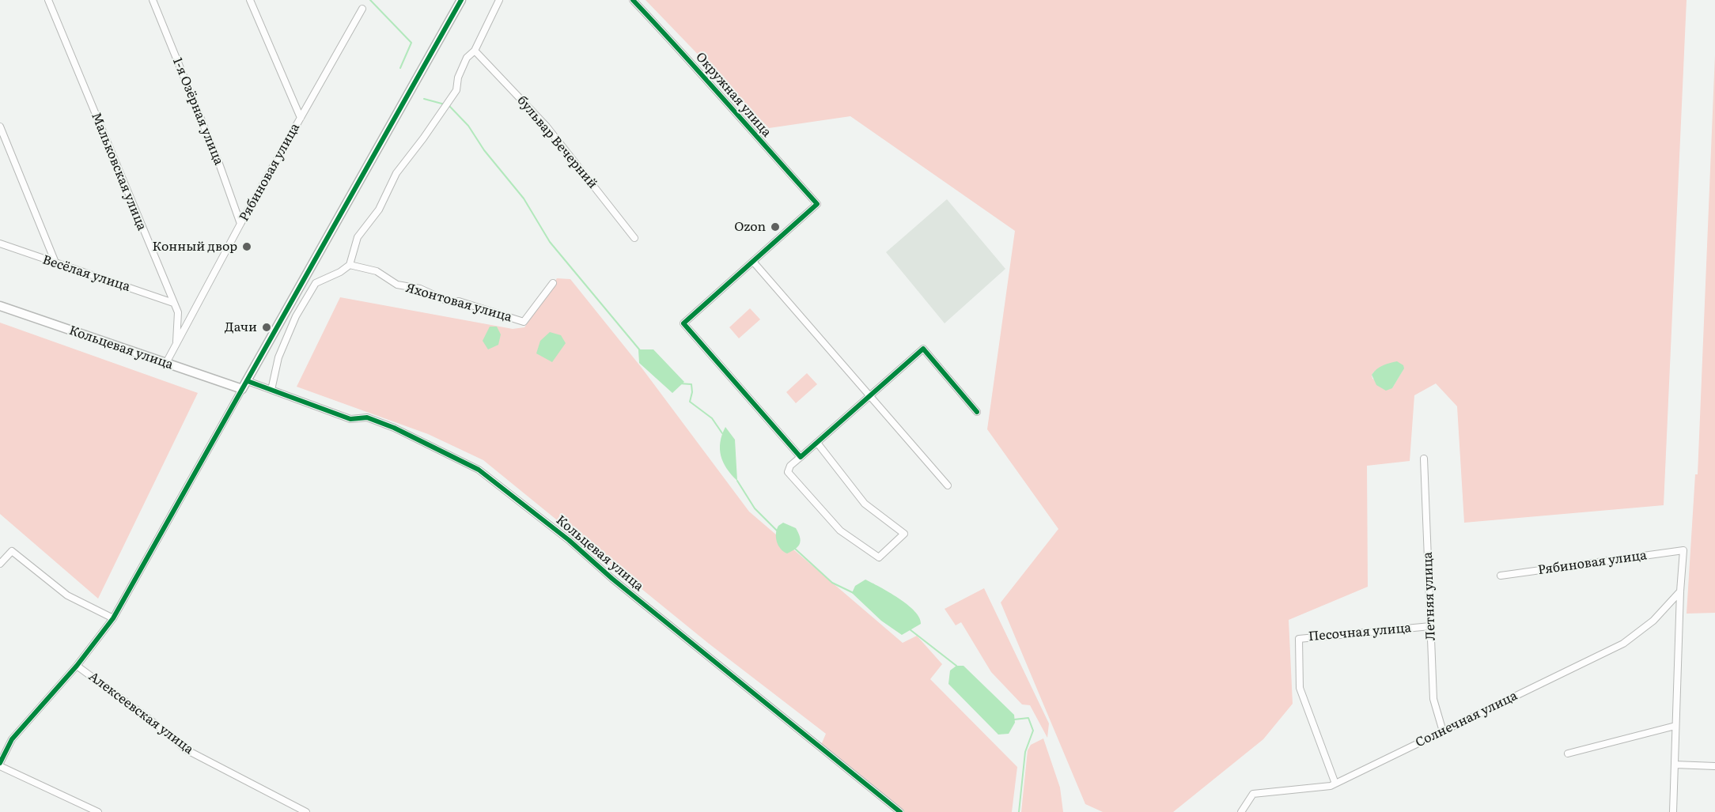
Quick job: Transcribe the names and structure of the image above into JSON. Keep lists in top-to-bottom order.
{
  "streets": {
    "street": [
      "Окружная улица",
      "1-я Озёрная улица",
      "бульвар Вечерний",
      "Мальковская улица",
      "Рябиновая улица",
      "Весёлая улица",
      "Яхонтовая улица",
      "Кольцевая улица",
      "Летняя улица",
      "Песочная улица",
      "Алексеевская улица",
      "Солнечная улица"
    ]
  },
  "crossings": [
    ["1-я Озёрная улица", "Рябиновая улица"],
    ["Мальковская улица", "Рябиновая улица"],
    ["Мальковская улица", "Весёлая улица"],
    ["Рябиновая улица", "Кольцевая улица"],
    ["Рябиновая улица", "Солнечная улица"],
    ["Летняя улица", "Песочная улица"],
    ["Летняя улица", "Солнечная улица"],
    ["Песочная улица", "Солнечная улица"]
  ],
  "places": ["Ozon", "Конный двор", "Дачи"]
}
